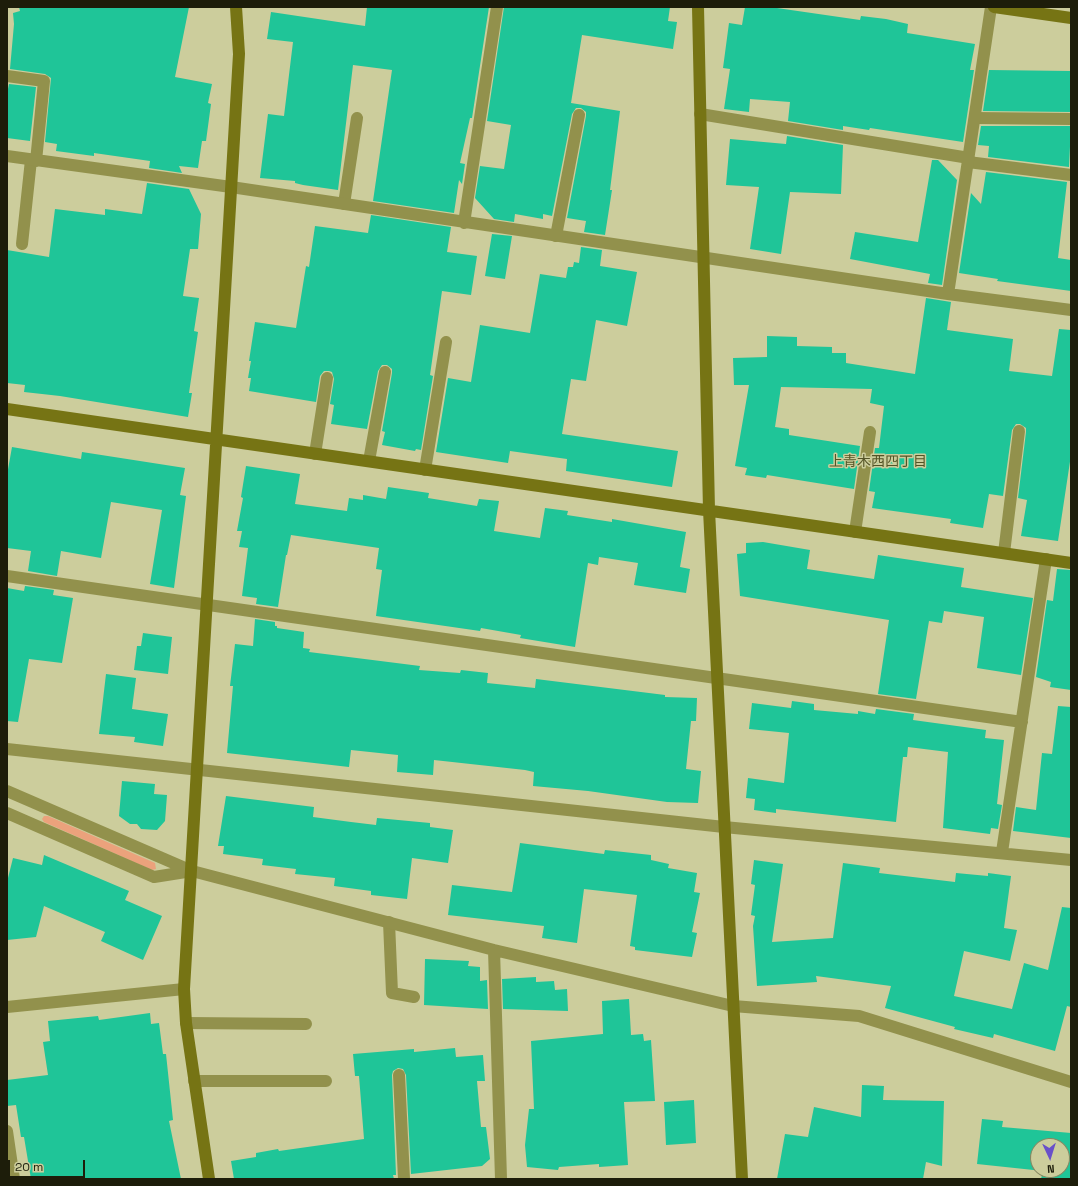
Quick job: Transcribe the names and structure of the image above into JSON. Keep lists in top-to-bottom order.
{
  "districts": ["上青木西四丁目"],
  "scale_bar": "20 m",
  "north": "bottom"
}
